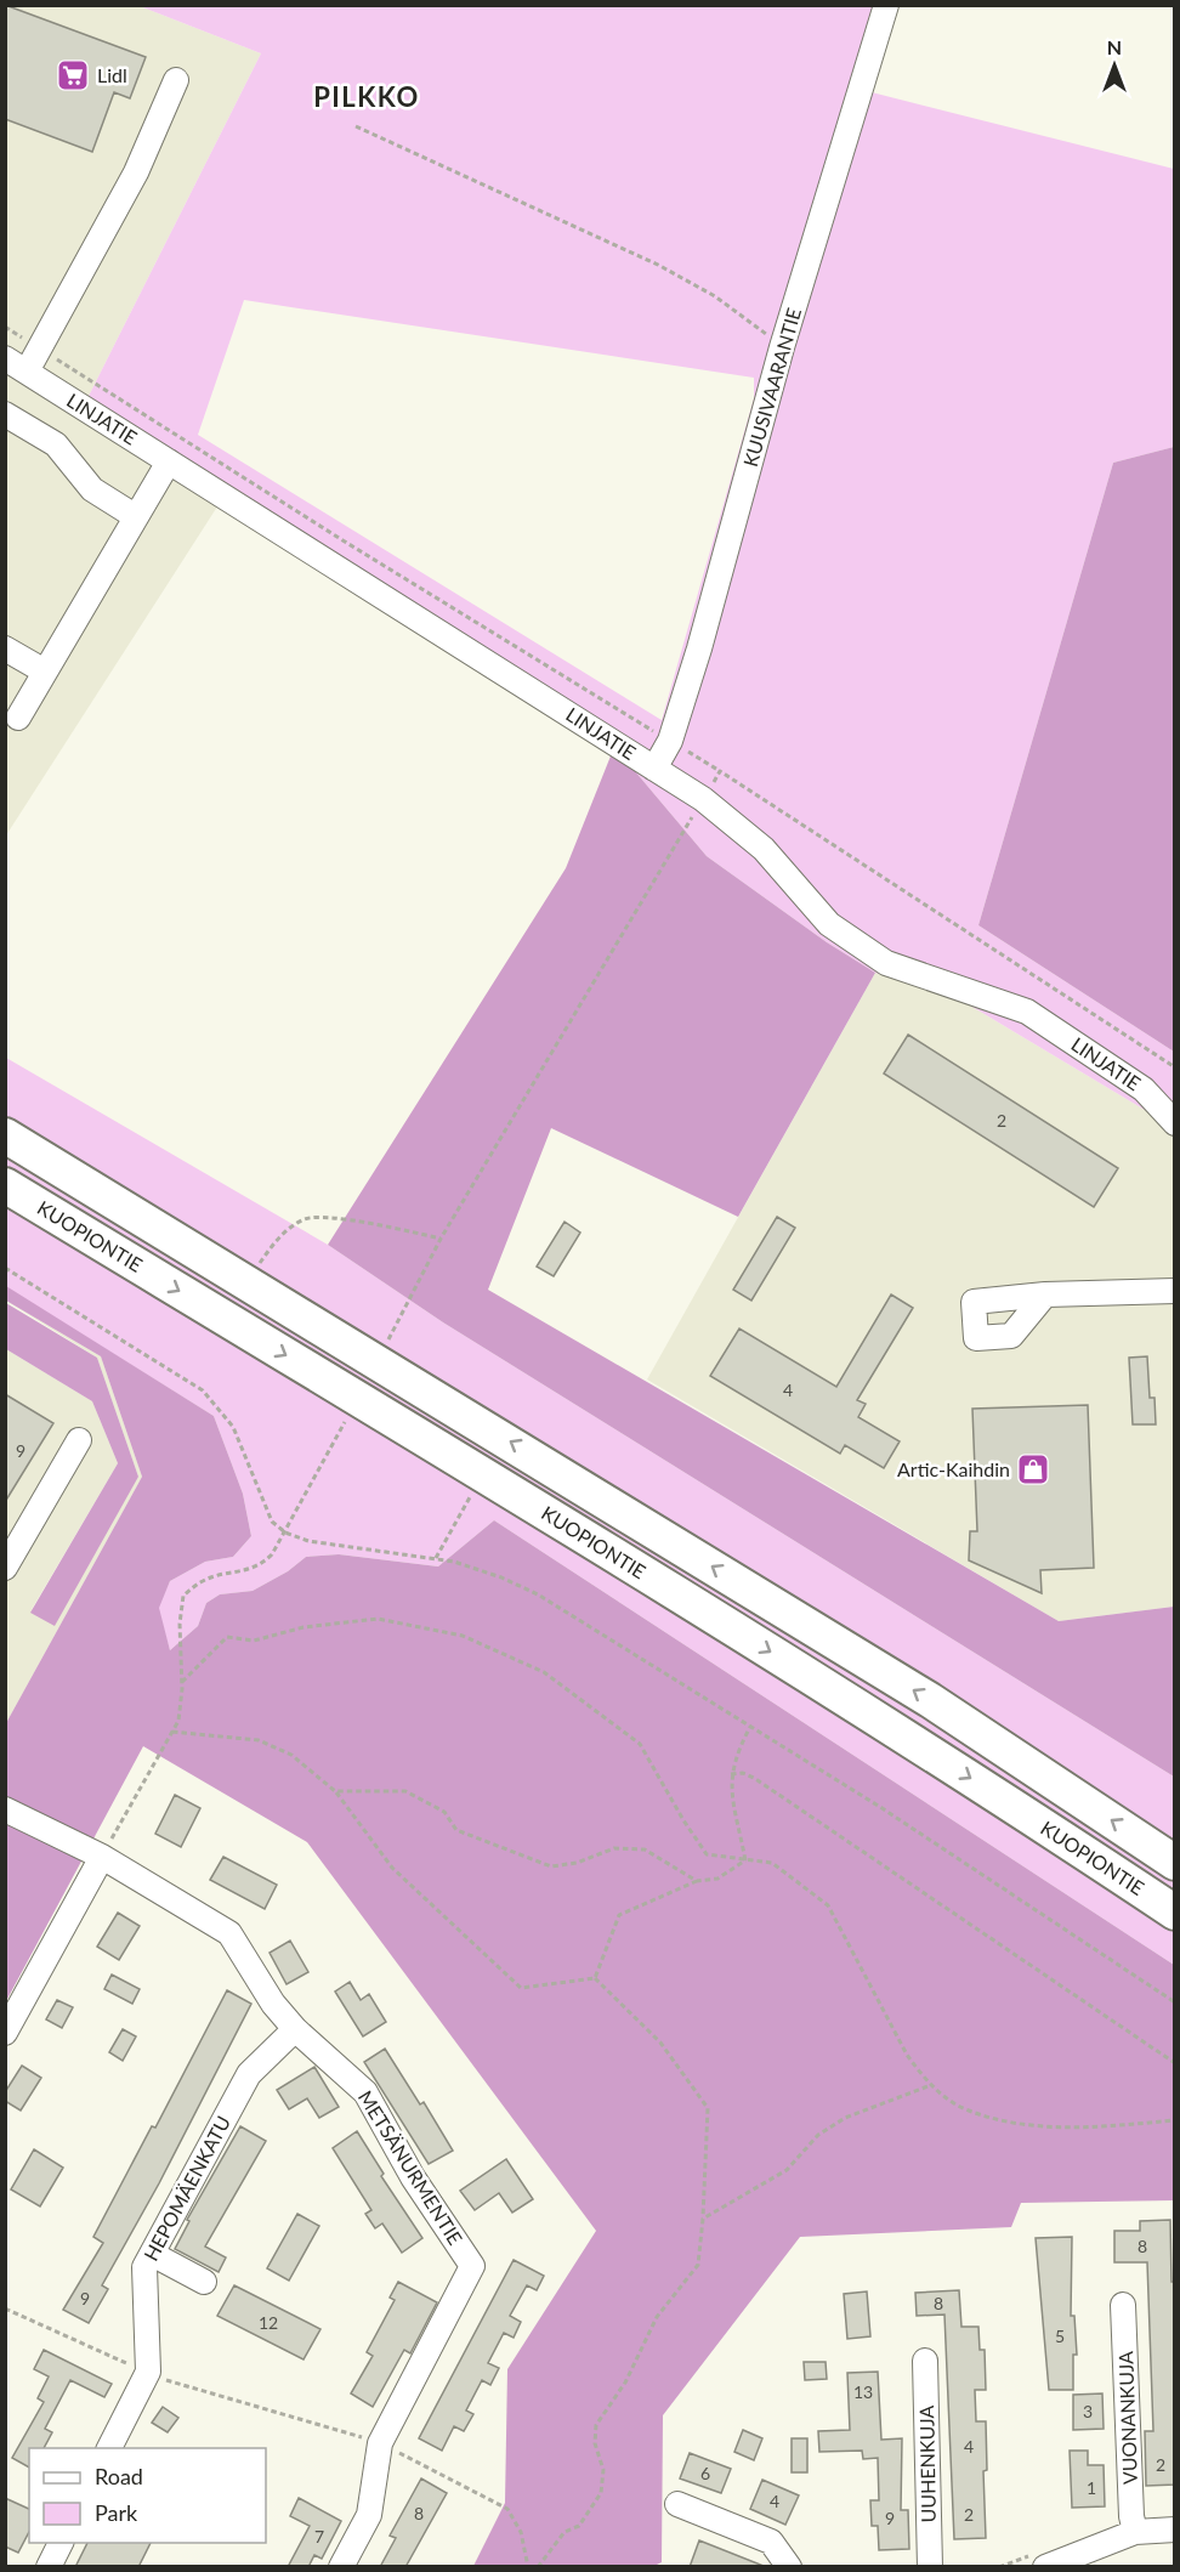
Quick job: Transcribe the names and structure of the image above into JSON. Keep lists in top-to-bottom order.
{
  "streets": {
    "highway": ["KUOPIONTIE"],
    "street": [
      "KUUSIVAARANTIE",
      "LINJATIE",
      "METSÄNURMENTIE",
      "HEPOMÄENKATU",
      "VUONANKUJA",
      "UUHENKUJA"
    ]
  },
  "crossings": [
    ["KUUSIVAARANTIE", "LINJATIE"],
    ["METSÄNURMENTIE", "HEPOMÄENKATU"]
  ],
  "districts": ["PILKKO"],
  "places": {
    "supermarket": ["Lidl"],
    "shop": ["Artic-Kaihdin"]
  },
  "house_numbers": [
    "2",
    "4",
    "9",
    "8",
    "9",
    "8",
    "12",
    "5",
    "13",
    "3",
    "4",
    "2",
    "6",
    "1",
    "4",
    "8",
    "2",
    "9",
    "7"
  ],
  "legend": ["Road", "Park"],
  "north": "top"
}
